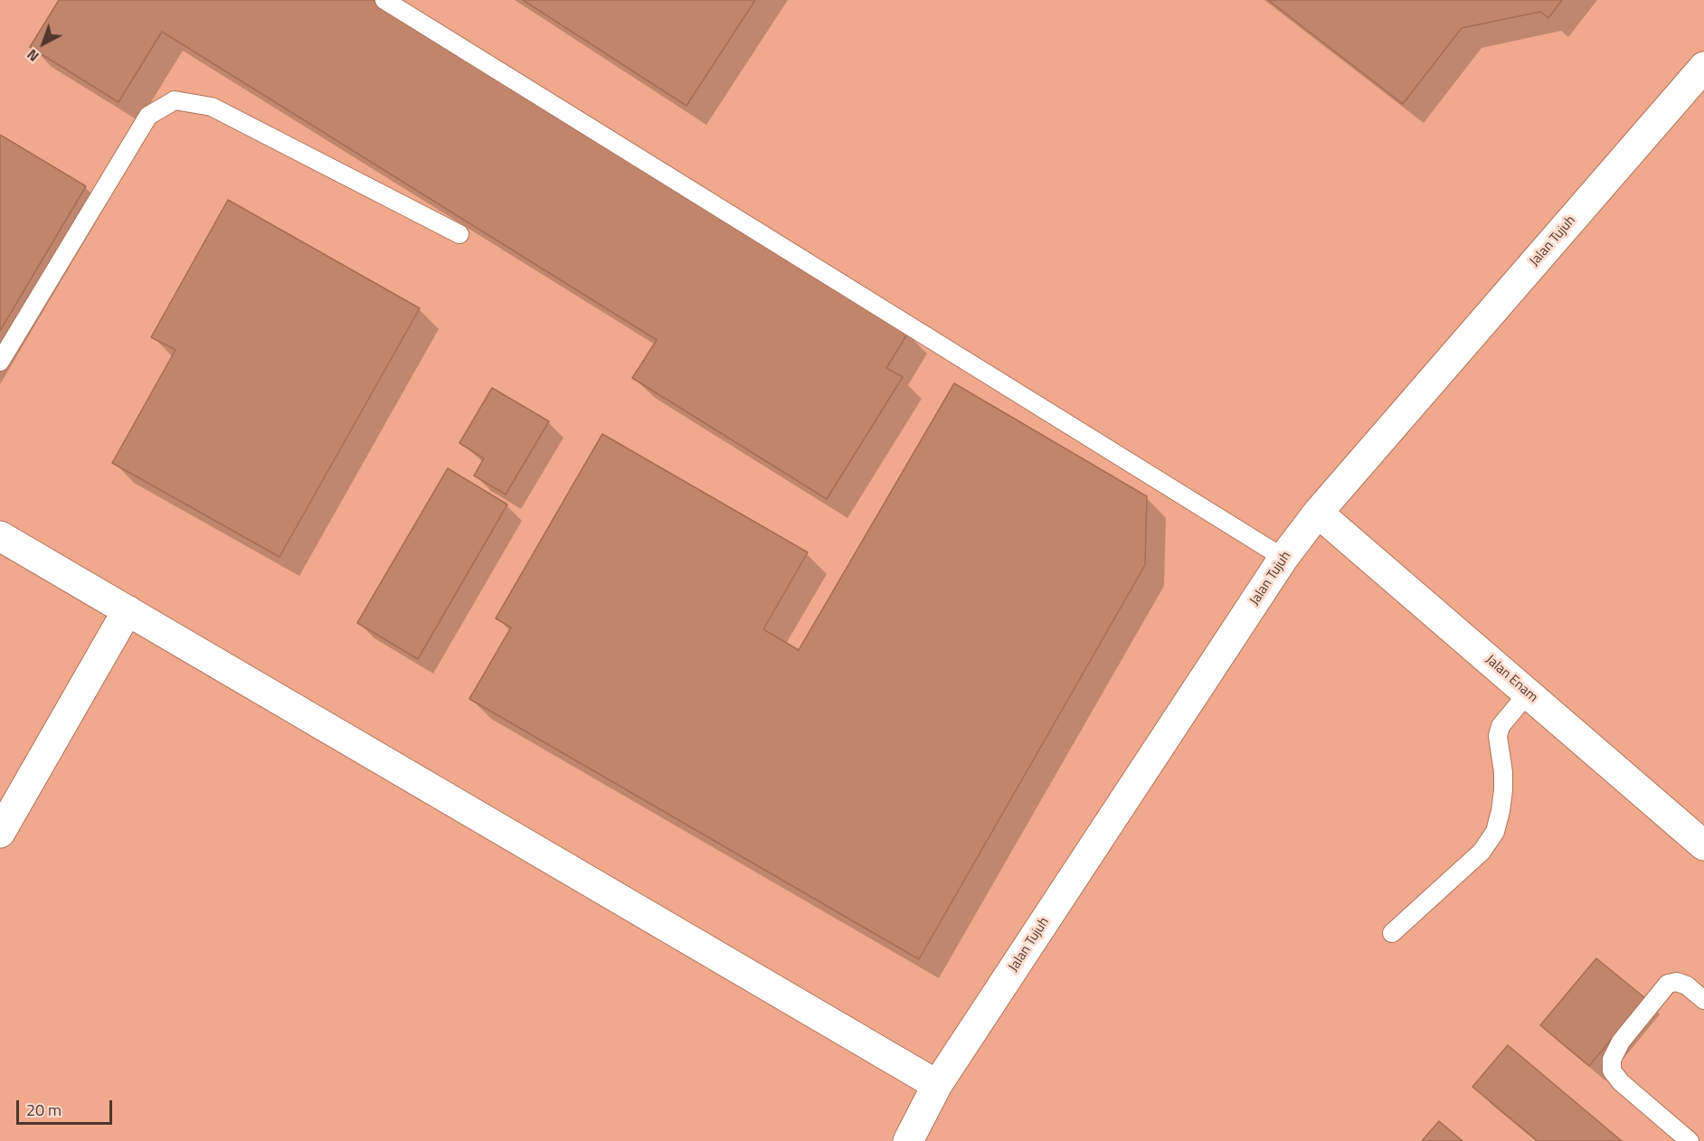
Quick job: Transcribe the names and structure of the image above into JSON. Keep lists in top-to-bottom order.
{
  "streets": {
    "street": ["Jalan Tujuh", "Jalan Enam"]
  },
  "crossings": [
    ["Jalan Tujuh", "Jalan Enam"]
  ],
  "scale_bar": "20 m",
  "north": "bottom left"
}
